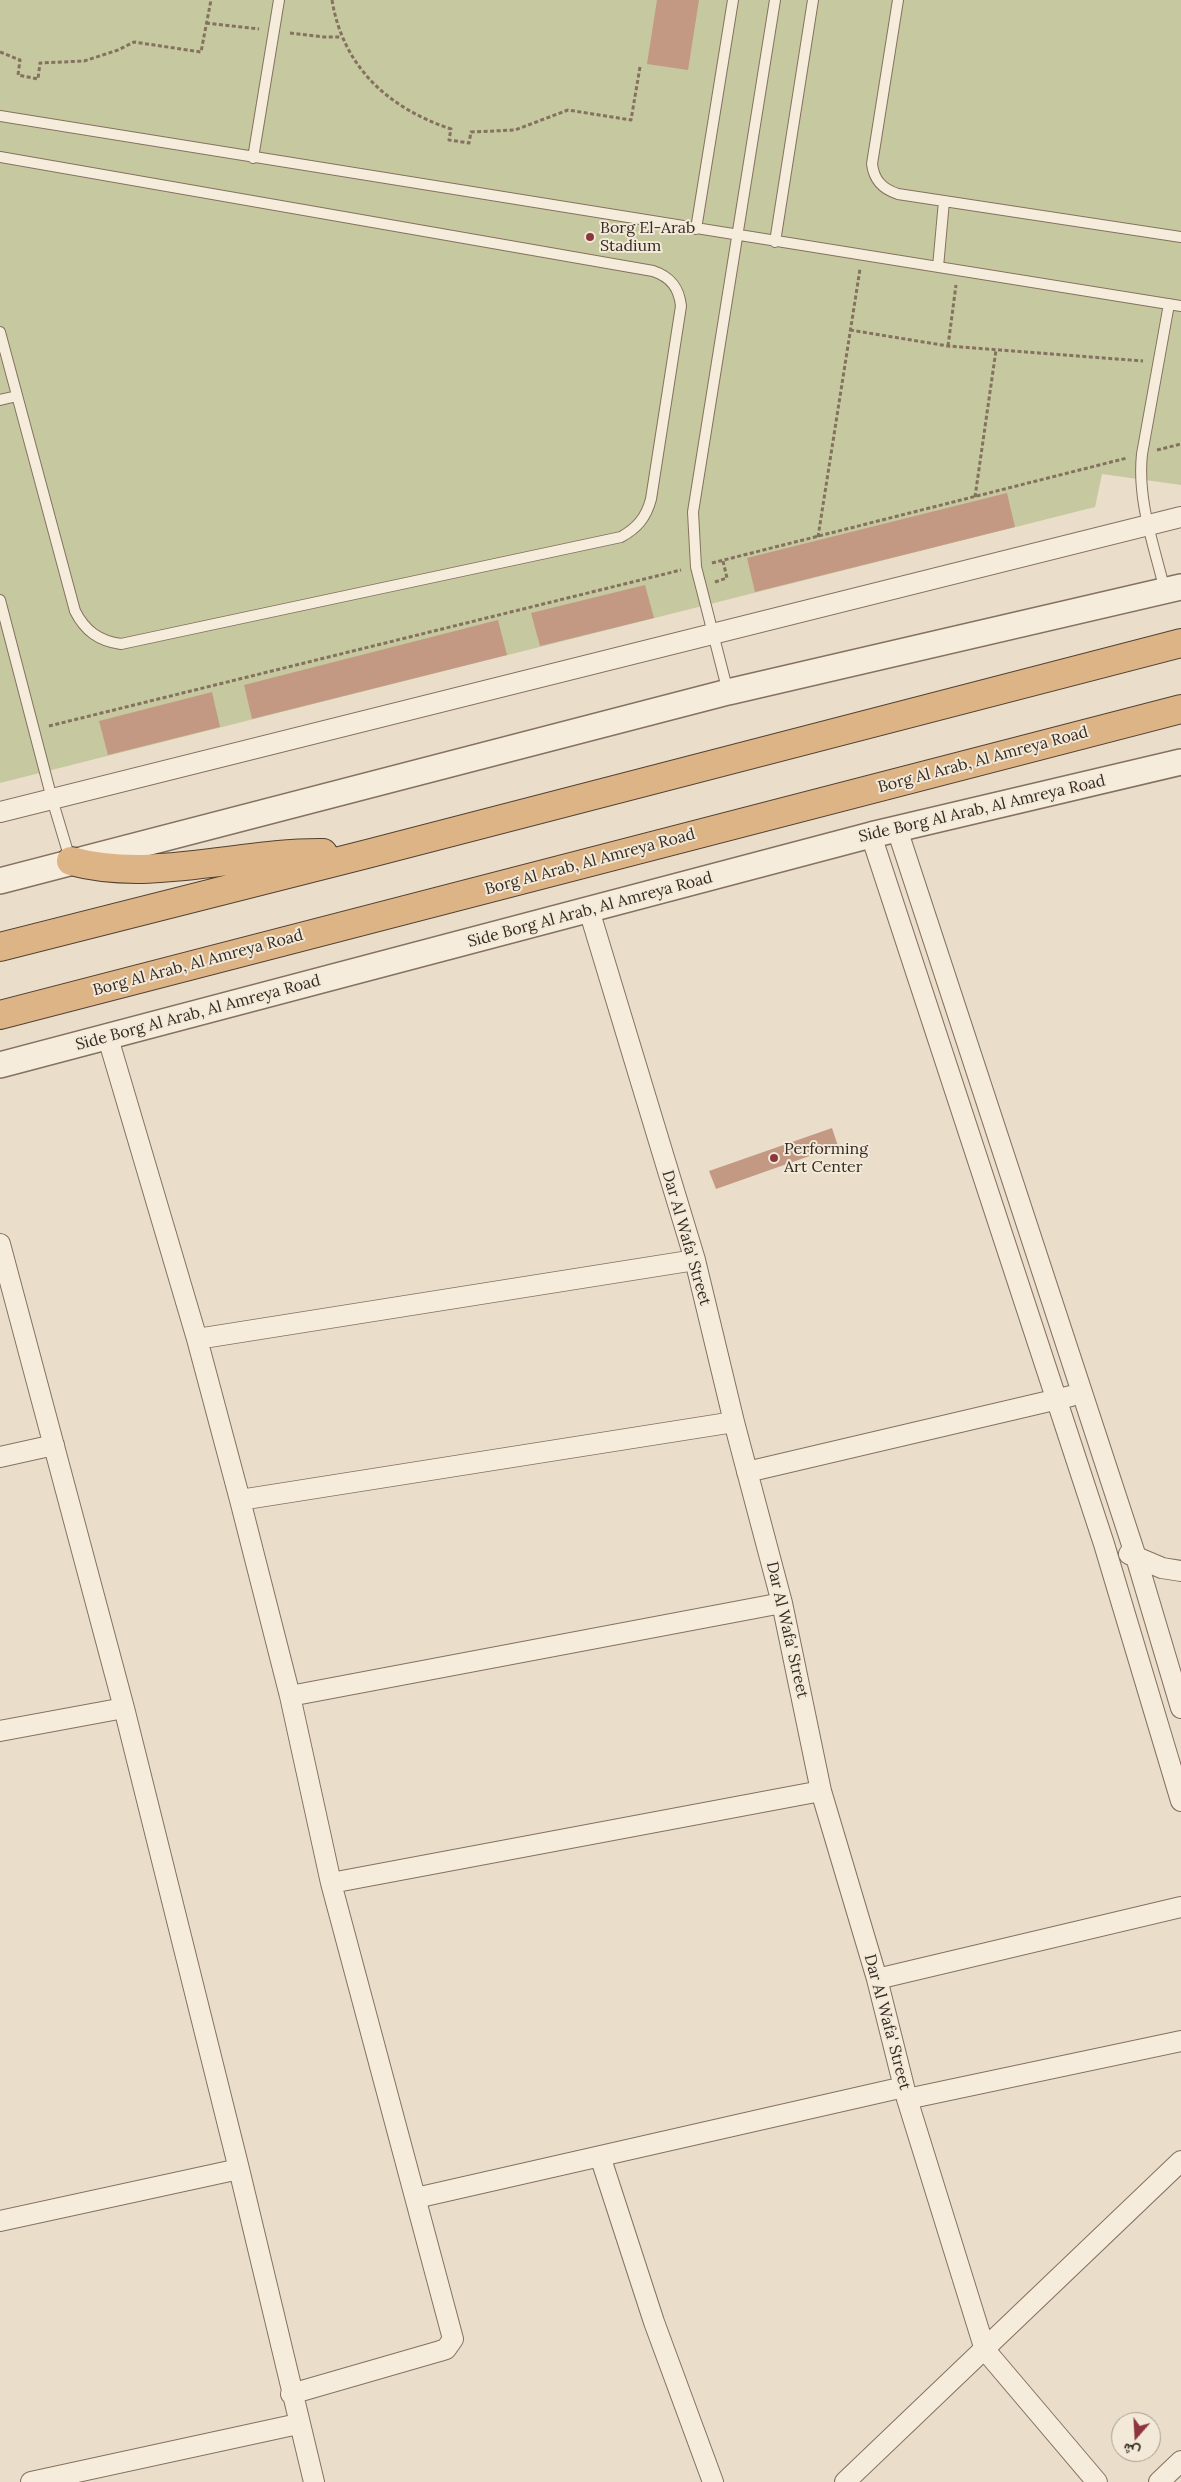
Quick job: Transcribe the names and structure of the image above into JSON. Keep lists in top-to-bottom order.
{
  "streets": {
    "highway": ["Borg Al Arab, Al Amreya Road"],
    "street": ["Side Borg Al Arab, Al Amreya Road", "Dar Al Wafa' Street"]
  },
  "crossings": [
    ["Side Borg Al Arab, Al Amreya Road", "Dar Al Wafa' Street"]
  ],
  "places": ["Borg El-Arab Stadium", "Performing Art Center"],
  "north": "bottom"
}
